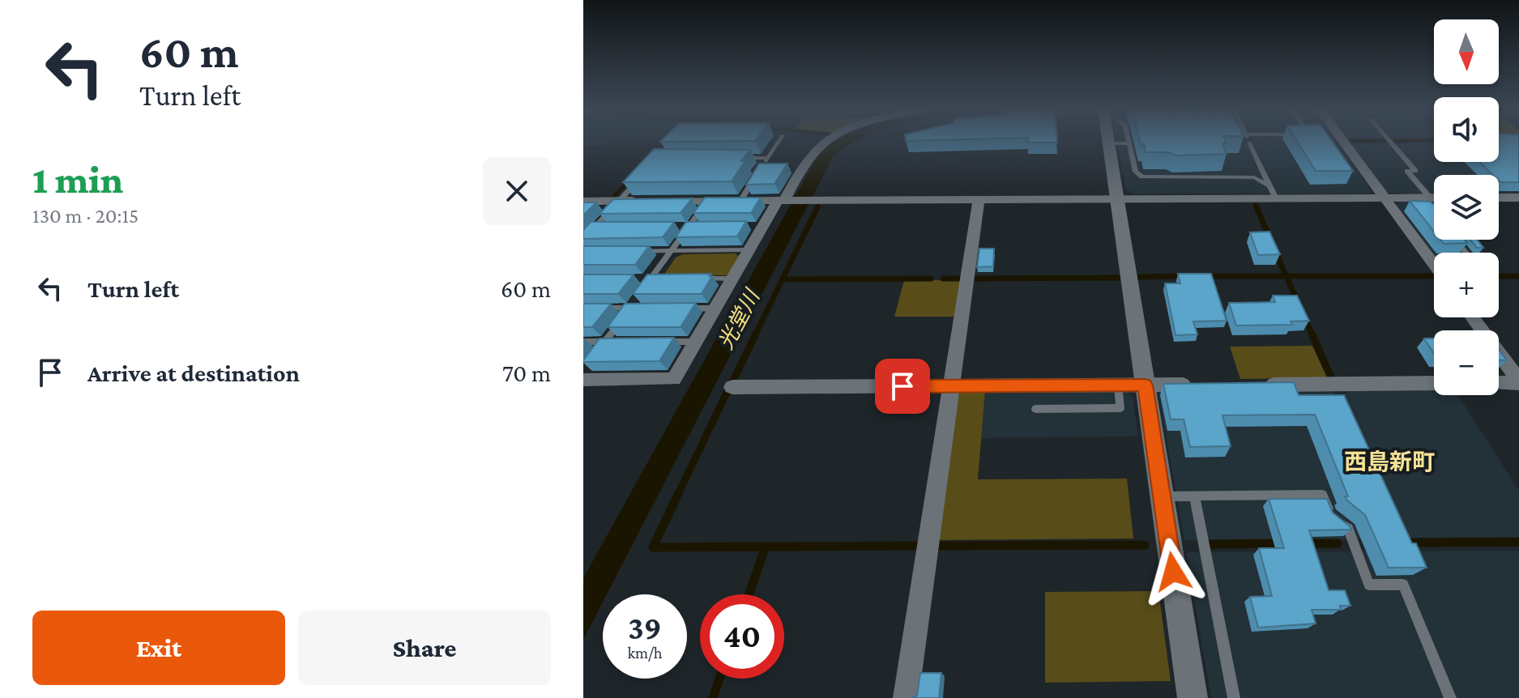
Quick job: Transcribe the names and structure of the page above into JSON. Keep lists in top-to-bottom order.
{
  "districts": ["西島新町"],
  "water": ["光堂川"],
  "north": "bottom",
  "page": {
    "turn": ["60 m", "Turn left"],
    "map_buttons": ["+", "−"],
    "heading": ["1 min", "130 m · 20:15"],
    "list": [
      {
        "name": "Turn left",
        "value": "60 m"
      },
      {
        "name": "Arrive at destination",
        "value": "70 m"
      }
    ],
    "speed": "39 km/h",
    "limit": "40",
    "buttons": ["Exit", "Share"]
  }
}
